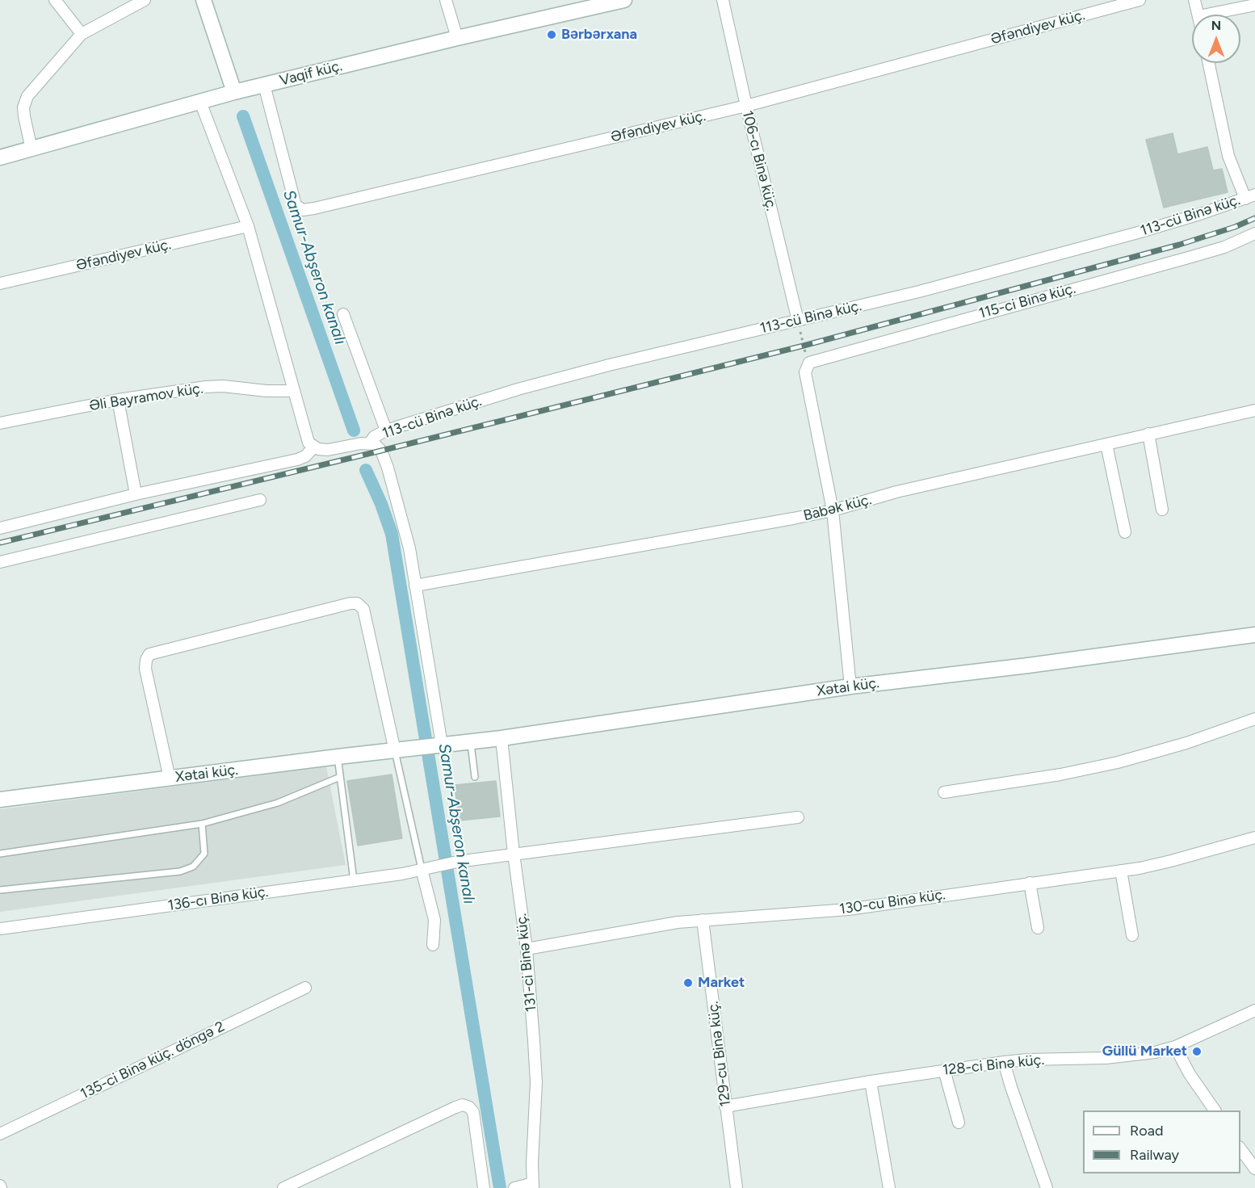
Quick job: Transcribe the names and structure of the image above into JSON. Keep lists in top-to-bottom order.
{
  "streets": {
    "street": [
      "Əfəndiyev küç.",
      "Vaqif küç.",
      "106-cı Binə küç.",
      "113-cü Binə küç.",
      "115-ci Binə küç.",
      "Əli Bayramov küç.",
      "Babək küç.",
      "Xətai küç.",
      "136-cı Binə küç.",
      "130-cu Binə küç.",
      "131-ci Binə küç.",
      "129-cu Binə küç.",
      "135-ci Binə küç. döngə 2",
      "128-ci Binə küç."
    ]
  },
  "crossings": [
    ["Əfəndiyev küç.", "Vaqif küç."],
    ["Əfəndiyev küç.", "106-cı Binə küç."],
    ["106-cı Binə küç.", "113-cü Binə küç."],
    ["Xətai küç.", "131-ci Binə küç."],
    ["136-cı Binə küç.", "131-ci Binə küç."],
    ["130-cu Binə küç.", "131-ci Binə küç."],
    ["130-cu Binə küç.", "129-cu Binə küç."],
    ["129-cu Binə küç.", "128-ci Binə küç."]
  ],
  "water": ["Samur-Abşeron kanalı"],
  "places": ["Bərbərxana", "Market", "Güllü Market"],
  "legend": ["Road", "Railway"],
  "north": "top"
}
